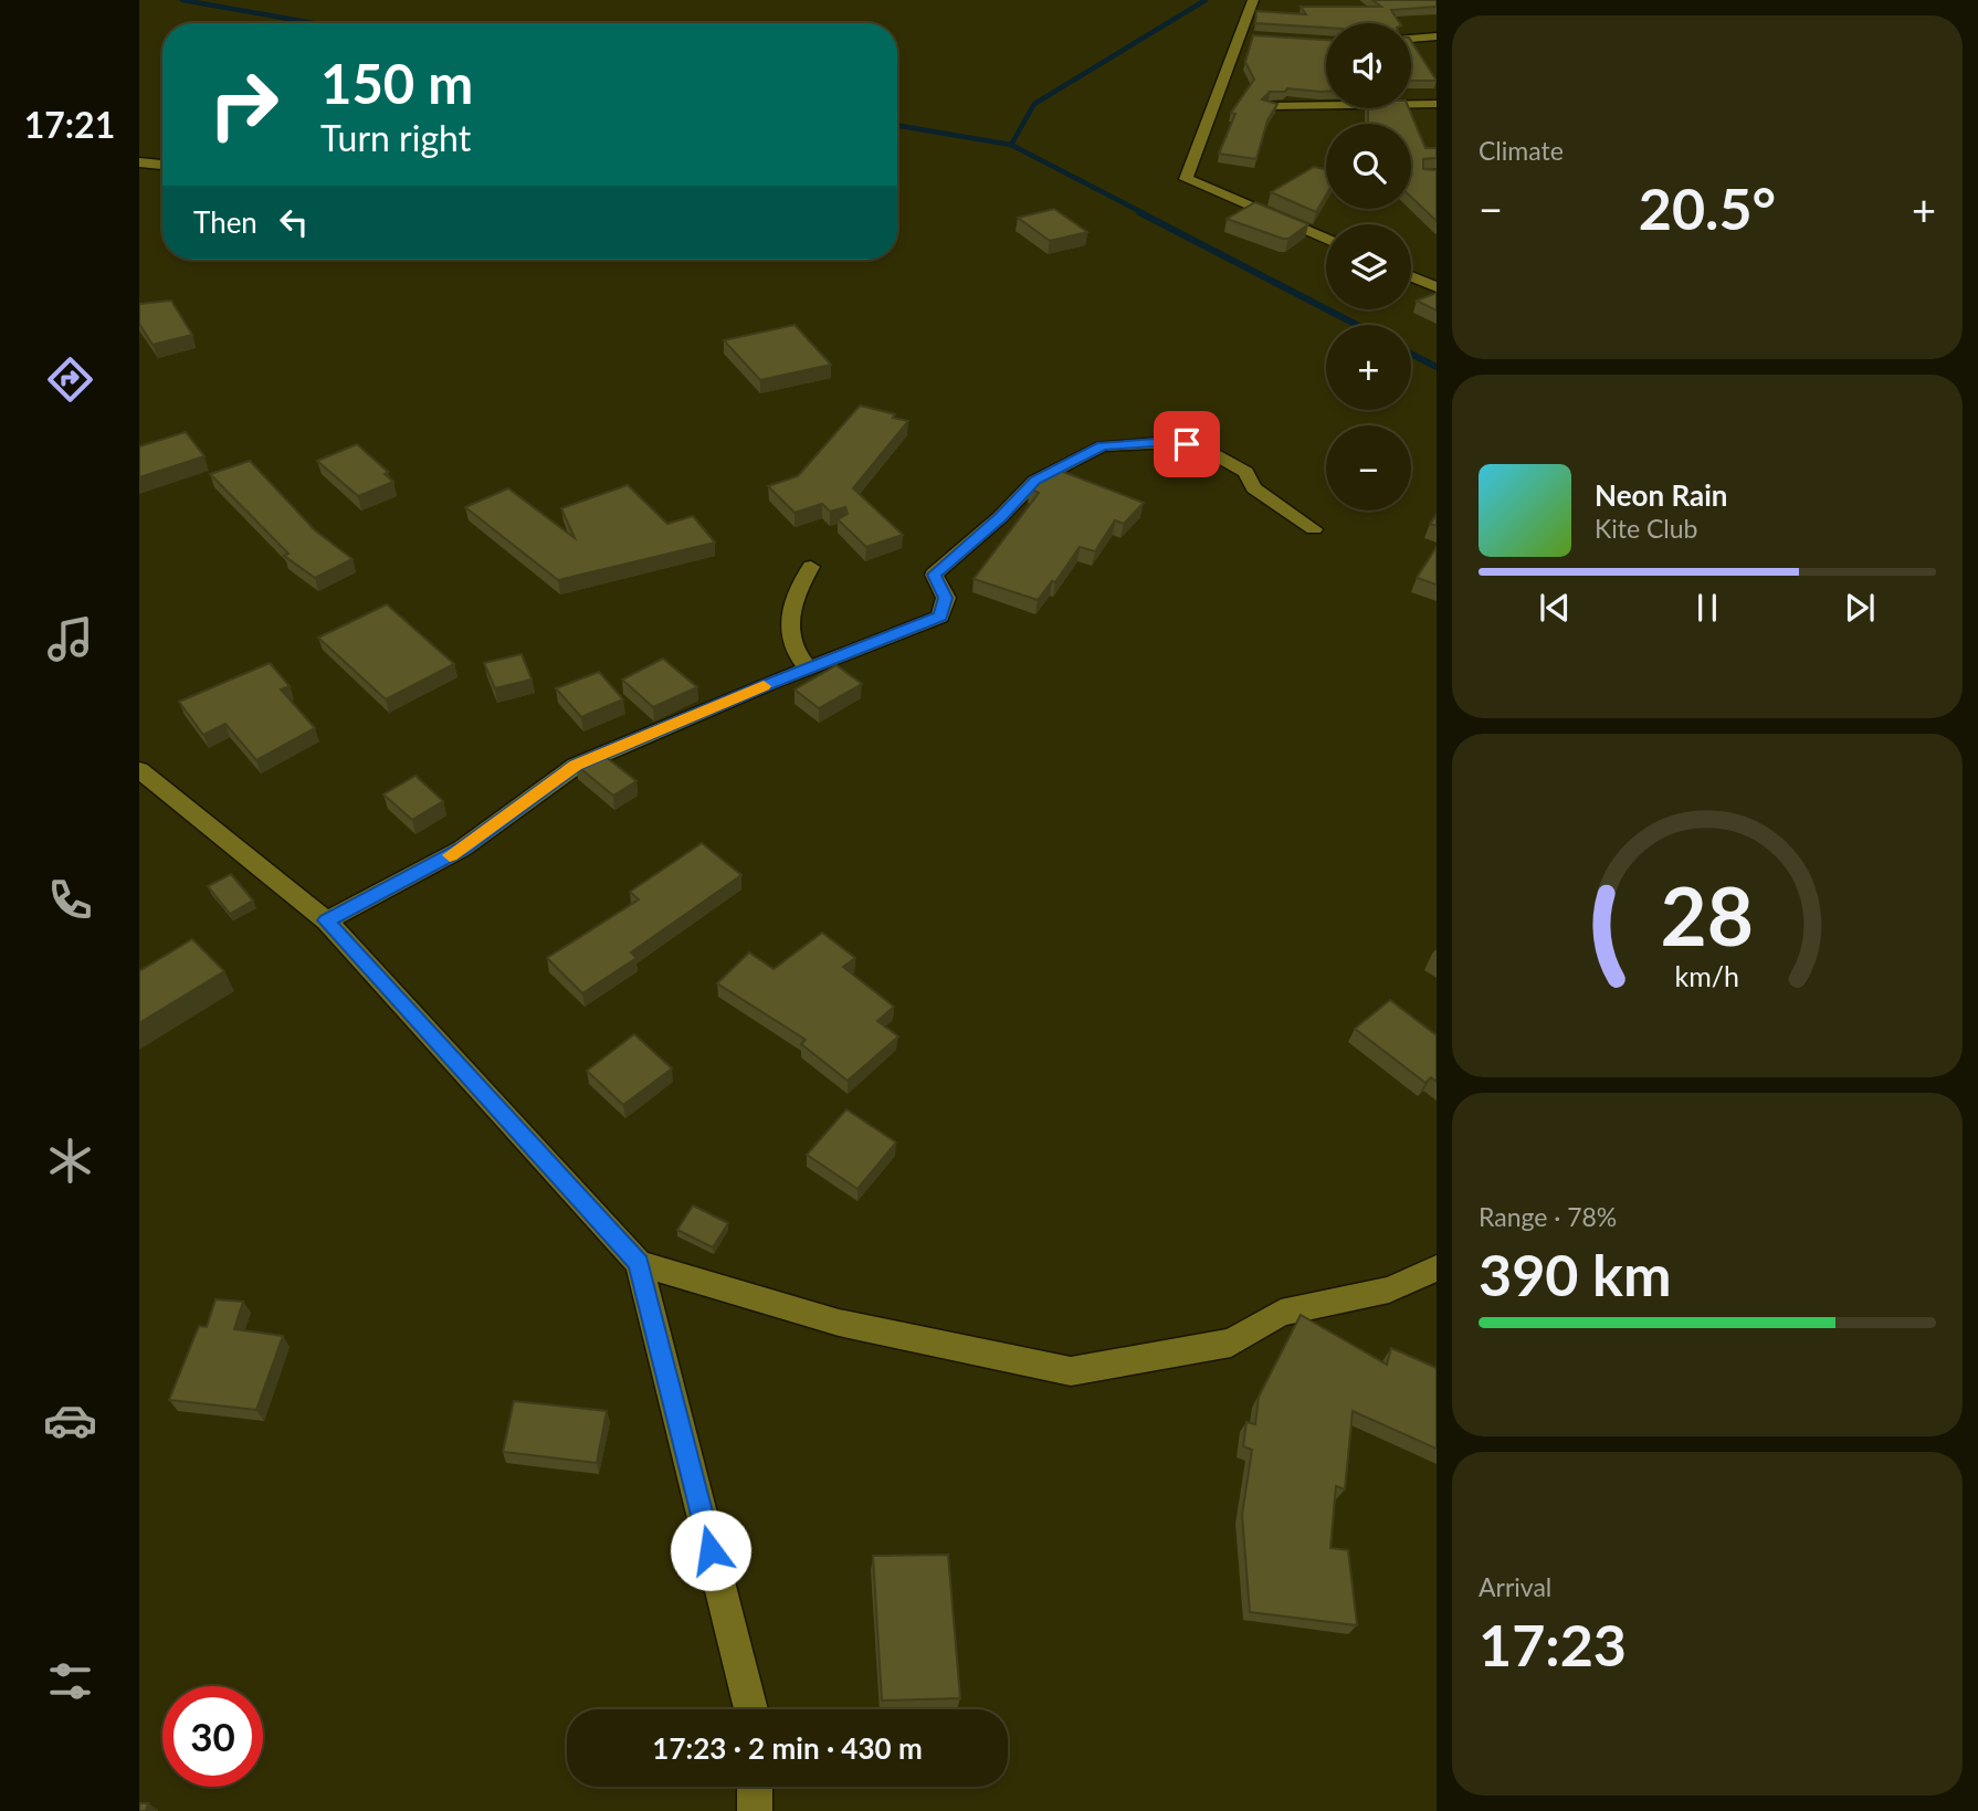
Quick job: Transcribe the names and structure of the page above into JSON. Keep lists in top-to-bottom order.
{
  "page": {
    "tabs": "17:21",
    "tile": [
      "Climate",
      ["Range · 78%", "390 km"],
      ["Arrival", "17:23"]
    ],
    "map_buttons": ["+", "−"],
    "turn": ["150 m", "Turn right"],
    "heat": ["−", "20.5°", "+"],
    "then": "Then",
    "song": ["Neon Rain", "Kite Club"],
    "limit": "30",
    "trip": "17:23 · 2 min · 430 m",
    "gauge": ["28", "km/h"]
  }
}
